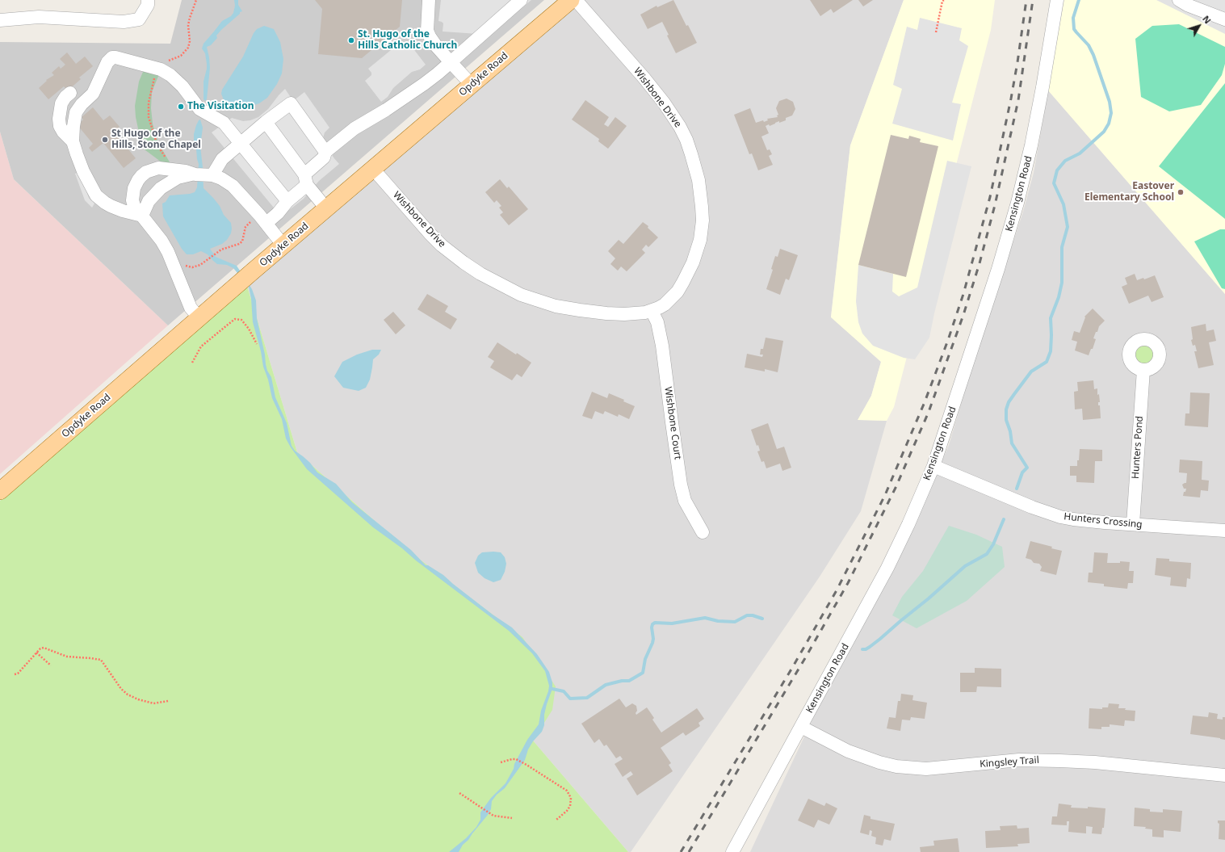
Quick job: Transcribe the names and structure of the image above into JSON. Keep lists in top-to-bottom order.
{
  "streets": {
    "main road": ["Opdyke Road"],
    "street": [
      "Wishbone Drive",
      "Kensington Road",
      "Wishbone Court",
      "Hunters Pond",
      "Hunters Crossing",
      "Kingsley Trail"
    ]
  },
  "crossings": [
    ["Opdyke Road", "Wishbone Drive"],
    ["Wishbone Drive", "Wishbone Court"],
    ["Kensington Road", "Hunters Crossing"],
    ["Kensington Road", "Kingsley Trail"],
    ["Hunters Pond", "Hunters Crossing"]
  ],
  "places": [
    "St. Hugo of the Hills Catholic Church",
    "The Visitation",
    "St Hugo of the Hills, Stone Chapel",
    "Eastover Elementary School"
  ],
  "north": "top right"
}
